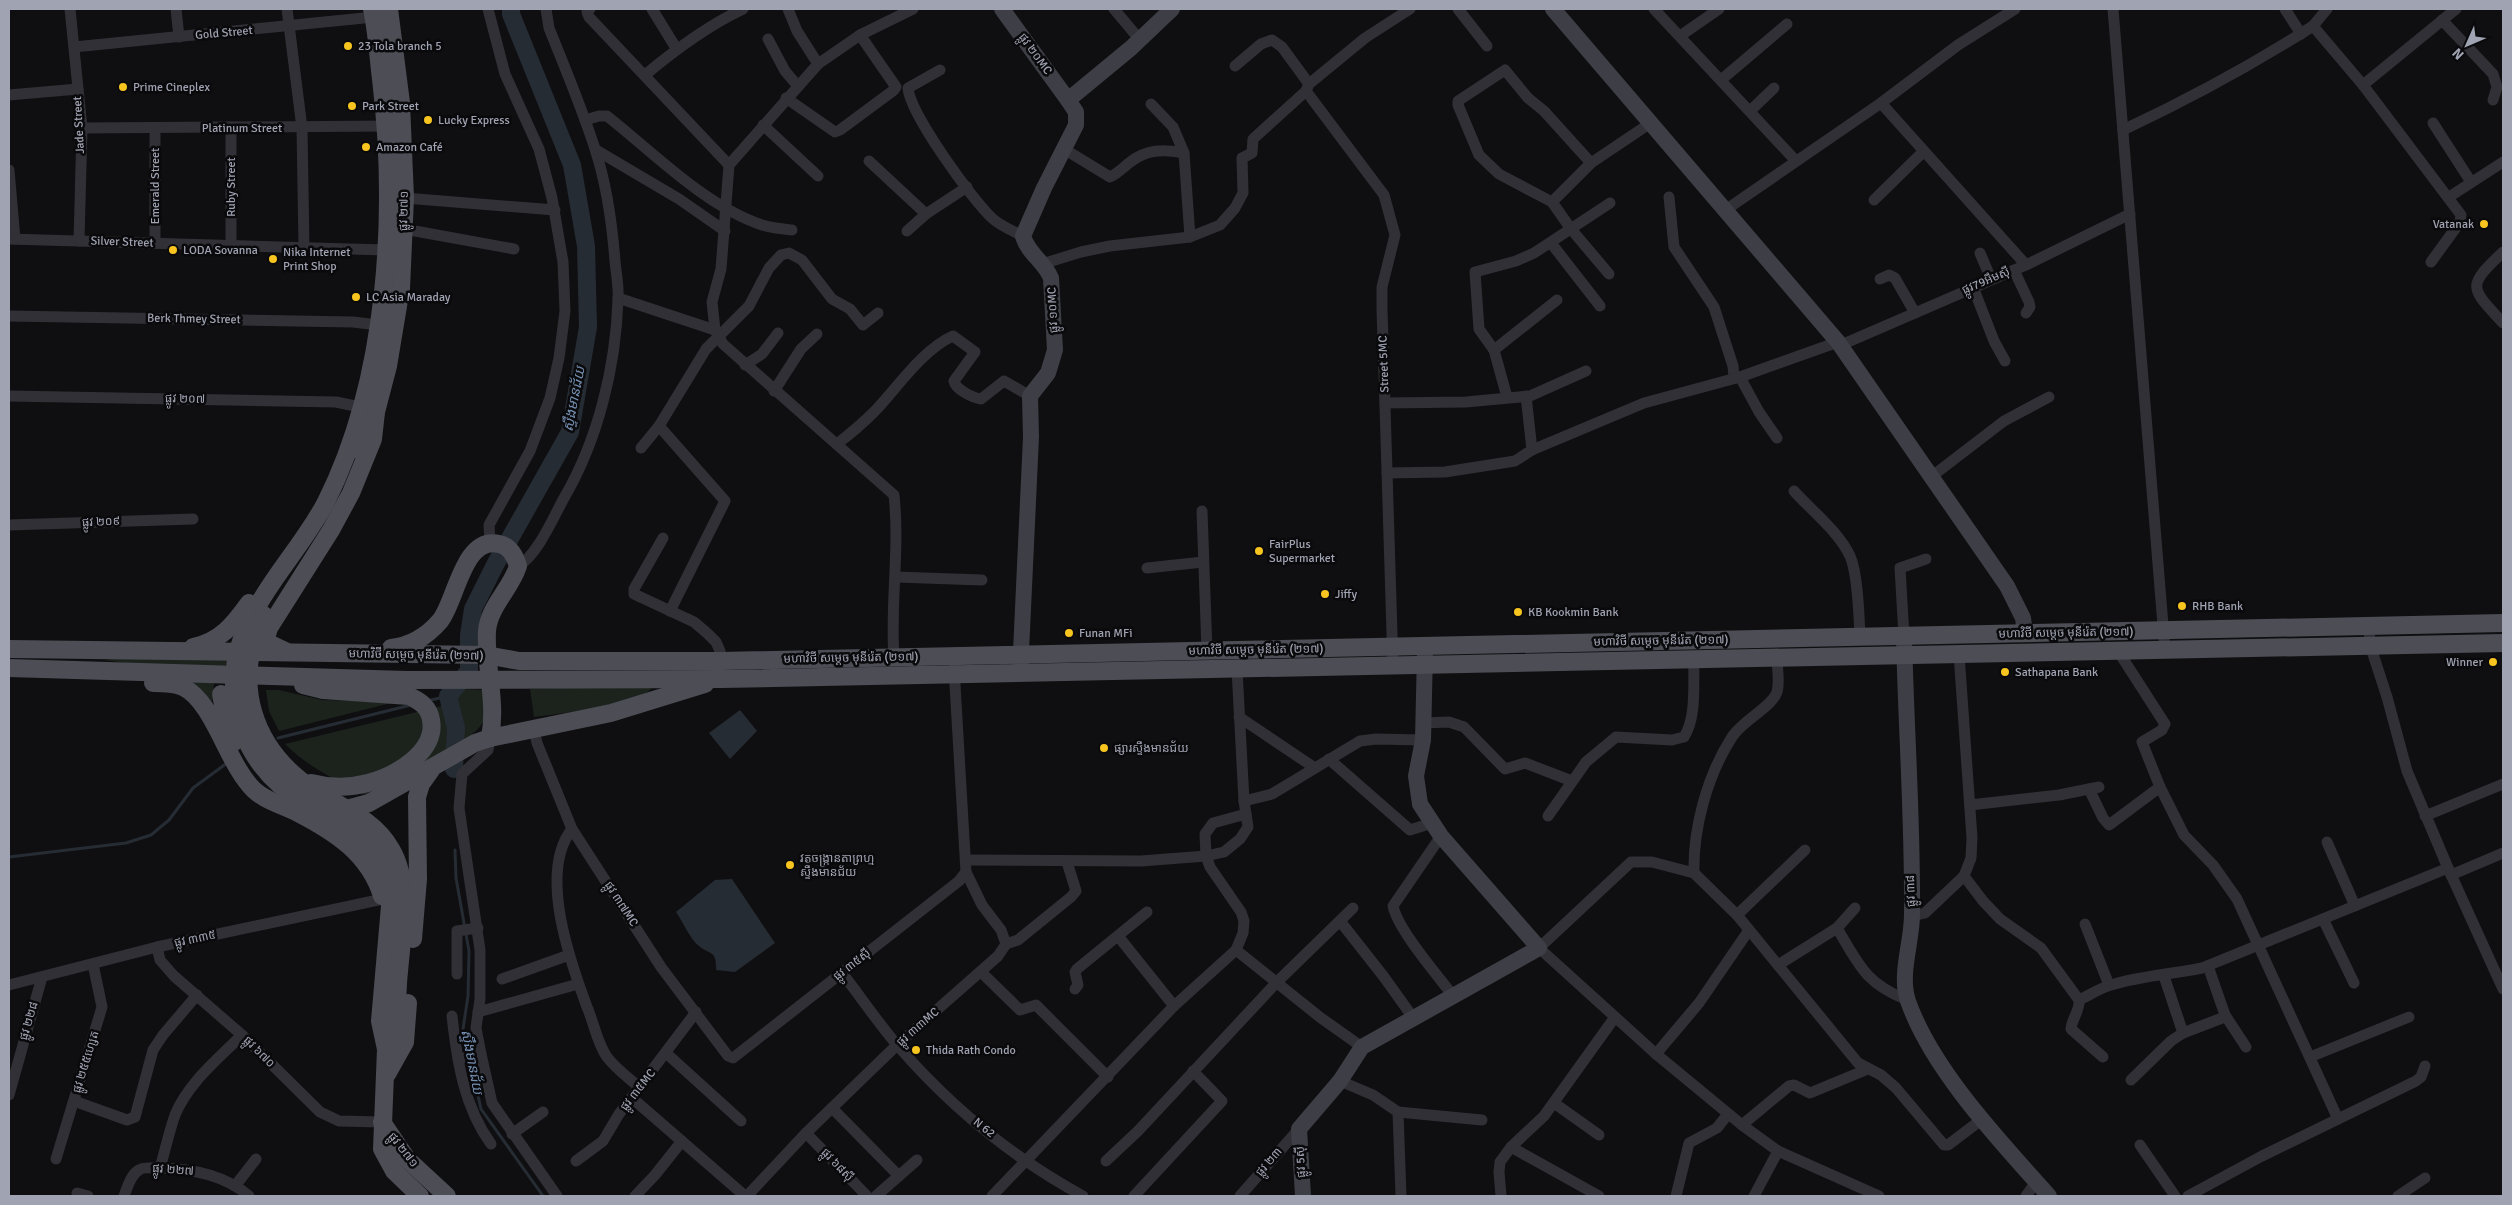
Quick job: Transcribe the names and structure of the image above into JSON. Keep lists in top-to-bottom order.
{
  "streets": {
    "main road": ["ផ្លូវ ២៧១", "មហាវិថី សម្តេច មុនីរ៉េត (២១៧)"],
    "street": [
      "Gold Street",
      "ផ្លូវ ២០MC",
      "Jade Street",
      "Platinum Street",
      "Emerald Street",
      "Ruby Street",
      "Silver Street",
      "ផ្លូវ79អឹមស៊ី",
      "ផ្លូវ ១០MC",
      "Berk Thmey Street",
      "Street 5MC",
      "ផ្លូវ ២០៧",
      "ផ្លូវ ២០៩",
      "ផ្លូវ ៣៨",
      "ផ្លូវ ៣៧MC",
      "ផ្លូវ ៣៣៥",
      "ផ្លូវ ៣៥ស៊ី",
      "ផ្លូវ ២២៨",
      "ផ្លូវ ៣៣MC",
      "ផ្លូវ ៦៧០",
      "ផ្លូវ ២៥៥ហ្សេត",
      "ផ្លូវ ៣៥MC",
      "N 62",
      "ផ្លូវ ២៣",
      "ផ្លូវ 5ស៊ី",
      "ផ្លូវ ៦៨ស៊ី",
      "ផ្លូវ ២២៧"
    ]
  },
  "crossings": [
    ["Gold Street", "Jade Street"],
    ["Gold Street", "ផ្លូវ ២៧១"],
    ["Jade Street", "Platinum Street"],
    ["Jade Street", "Silver Street"],
    ["Platinum Street", "Emerald Street"],
    ["Platinum Street", "Ruby Street"],
    ["Platinum Street", "ផ្លូវ ២៧១"],
    ["Emerald Street", "Silver Street"],
    ["Ruby Street", "Silver Street"],
    ["ផ្លូវ ២៧១", "Silver Street"],
    ["ផ្លូវ ២៧១", "Berk Thmey Street"],
    ["ផ្លូវ ២៧១", "ផ្លូវ ២០៧"],
    ["ផ្លូវ ២៧១", "ផ្លូវ ៦៧០"],
    ["ផ្លូវ79អឹមស៊ី", "Street 5MC"],
    ["Street 5MC", "មហាវិថី សម្តេច មុនីរ៉េត (២១៧)"],
    ["មហាវិថី សម្តេច មុនីរ៉េត (២១៧)", "ផ្លូវ ៣៨"],
    ["ផ្លូវ ៣៧MC", "ផ្លូវ ៣៥ស៊ី"],
    ["ផ្លូវ ៣៧MC", "ផ្លូវ ៣៥MC"],
    ["ផ្លូវ ៣៣៥", "ផ្លូវ ២២៨"],
    ["ផ្លូវ ៣៣៥", "ផ្លូវ ៦៧០"],
    ["ផ្លូវ ៣៣៥", "ផ្លូវ ២៥៥ហ្សេត"],
    ["ផ្លូវ ៣៥ស៊ី", "N 62"],
    ["ផ្លូវ ៣៣MC", "N 62"],
    ["ផ្លូវ ៣៣MC", "ផ្លូវ ៦៨ស៊ី"],
    ["ផ្លូវ ២៣", "ផ្លូវ 5ស៊ី"]
  ],
  "water": ["ស្ទឹងមានជ័យ"],
  "places": [
    "23 Tola branch 5",
    "Prime Cineplex",
    "Park Street",
    "Lucky Express",
    "Amazon Café",
    "Vatanak",
    "LODA Sovanna",
    "Nika Internet Print Shop",
    "LC Asia Maraday",
    "FairPlus Supermarket",
    "Jiffy",
    "RHB Bank",
    "KB Kookmin Bank",
    "Funan MFi",
    "Winner",
    "Sathapana Bank",
    "ផ្សារស្ទឹងមានជ័យ",
    "វត្តចង្ក្រានតាព្រហ្ម ស្ទឹងមានជ័យ",
    "Thida Rath Condo"
  ],
  "north": "bottom left"
}
